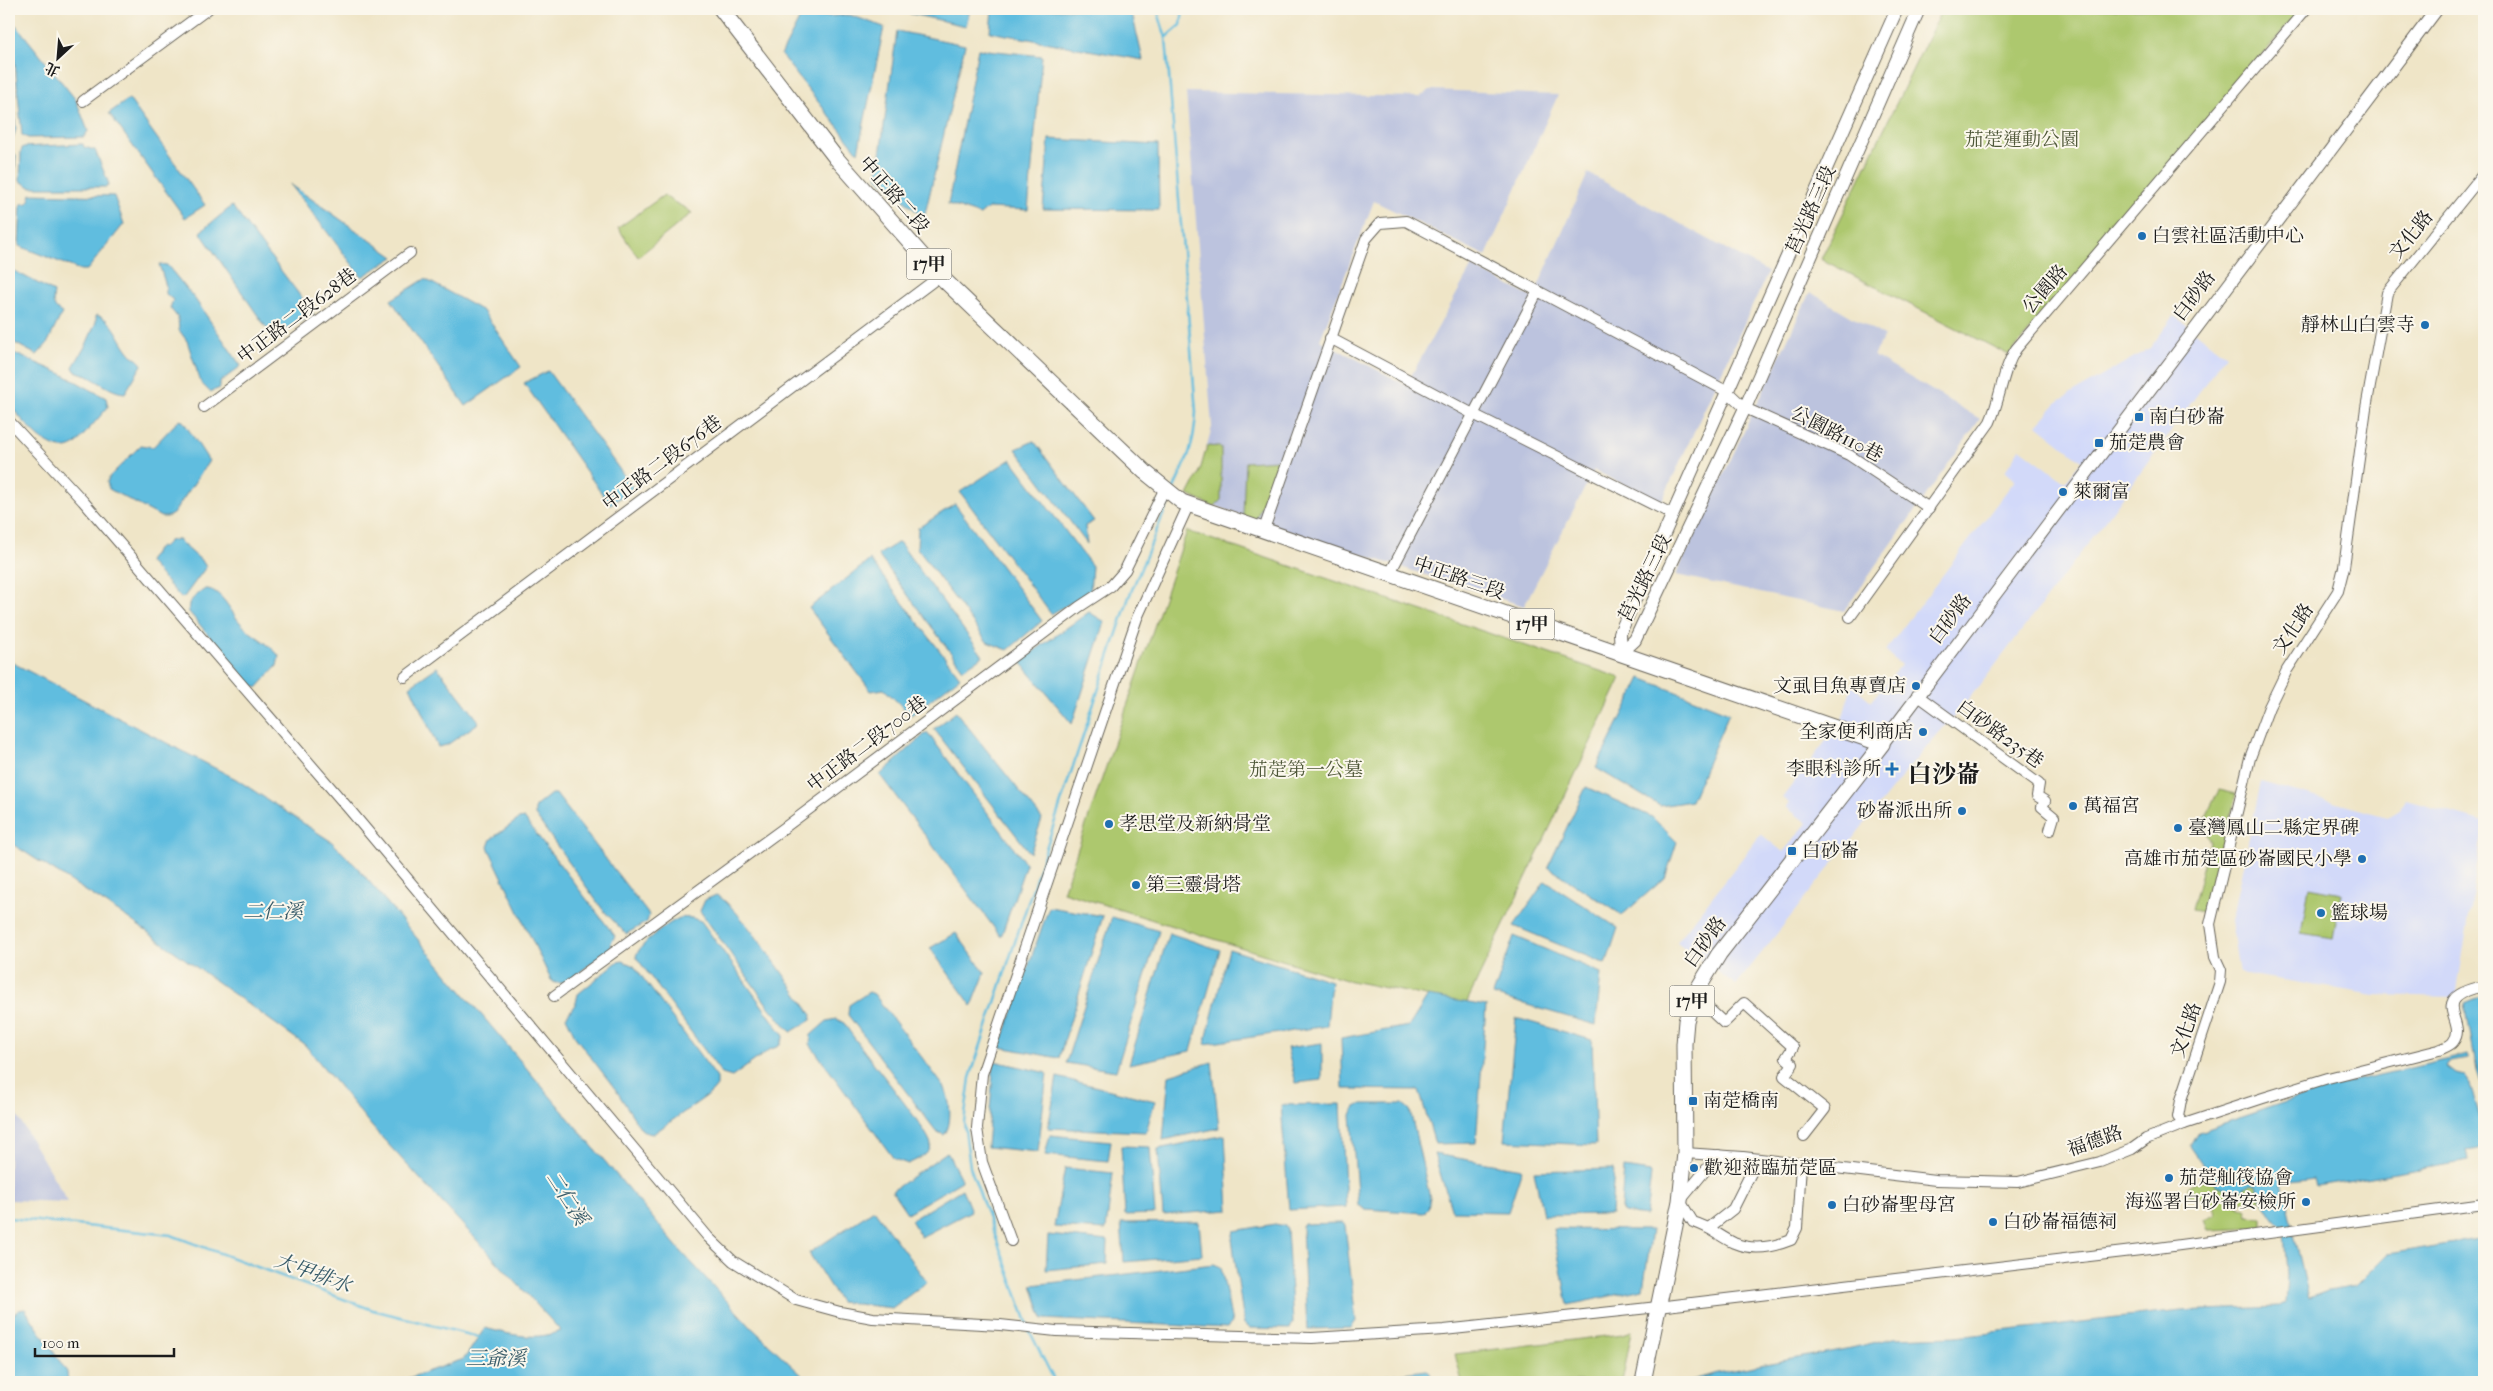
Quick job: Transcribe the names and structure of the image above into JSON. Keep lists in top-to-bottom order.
{
  "streets": {
    "main road": [
      "中正路二段",
      "17甲",
      "白砂路",
      "中正路三段"
    ],
    "street": [
      "莒光路三段",
      "文化路",
      "公園路",
      "中正路二段628巷",
      "公園路110巷",
      "中正路二段676巷",
      "白砂路235巷",
      "中正路二段700巷",
      "福德路"
    ]
  },
  "crossings": [
    ["中正路二段", "中正路二段676巷"],
    ["中正路二段", "中正路三段"],
    ["中正路二段", "中正路二段700巷"],
    ["莒光路三段", "公園路110巷"],
    ["莒光路三段", "中正路三段"],
    ["文化路", "福德路"],
    ["17甲", "白砂路"],
    ["公園路", "公園路110巷"],
    ["白砂路", "中正路三段"],
    ["白砂路", "白砂路235巷"],
    ["白砂路", "福德路"],
    ["公園路110巷", "中正路三段"],
    ["中正路三段", "中正路二段700巷"]
  ],
  "districts": ["白沙崙"],
  "water": ["二仁溪", "大甲排水", "三爺溪"],
  "parks": ["茄萣運動公園", "茄萣第一公墓"],
  "places": {
    "other": [
      "白雲社區活動中心",
      "靜林山白雲寺",
      "萊爾富",
      "文虱目魚專賣店",
      "全家便利商店",
      "萬福宮",
      "砂崙派出所",
      "孝思堂及新納骨堂",
      "臺灣鳳山二縣定界碑",
      "高雄市茄萣區砂崙國民小學",
      "第三靈骨塔",
      "籃球場",
      "歡迎蒞臨茄萣區",
      "茄萣舢筏協會",
      "海巡署白砂崙安檢所",
      "白砂崙聖母宮",
      "白砂崙福德祠"
    ],
    "transit": [
      "南白砂崙",
      "茄萣農會",
      "白砂崙",
      "南萣橋南"
    ],
    "health": ["李眼科診所"]
  },
  "scale_bar": "100 m",
  "north": "bottom left"
}
